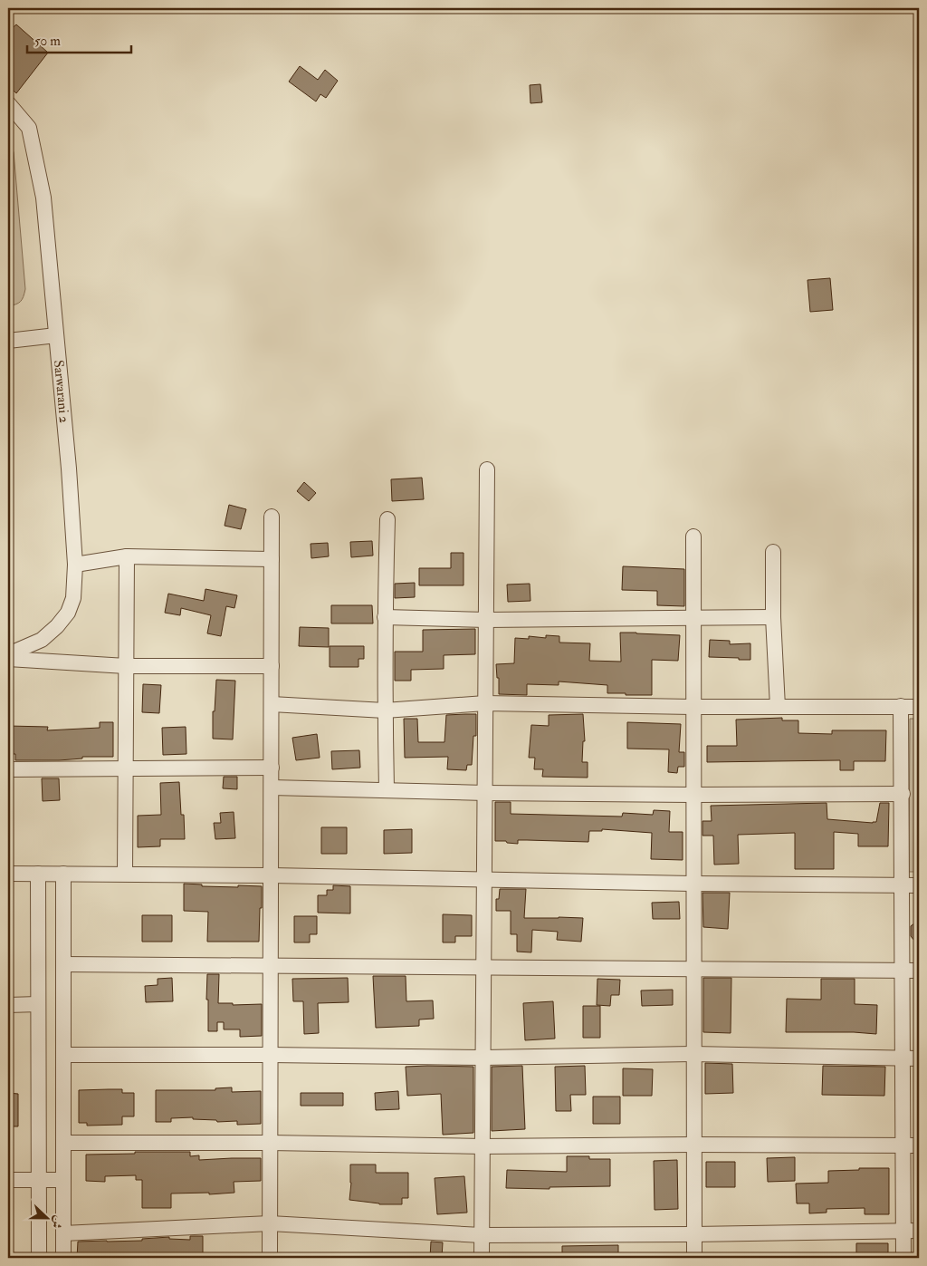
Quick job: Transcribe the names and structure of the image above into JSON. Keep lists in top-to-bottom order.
{
  "streets": {
    "street": ["Sarwarani 2"]
  },
  "scale_bar": "50 m",
  "north": "right"
}
